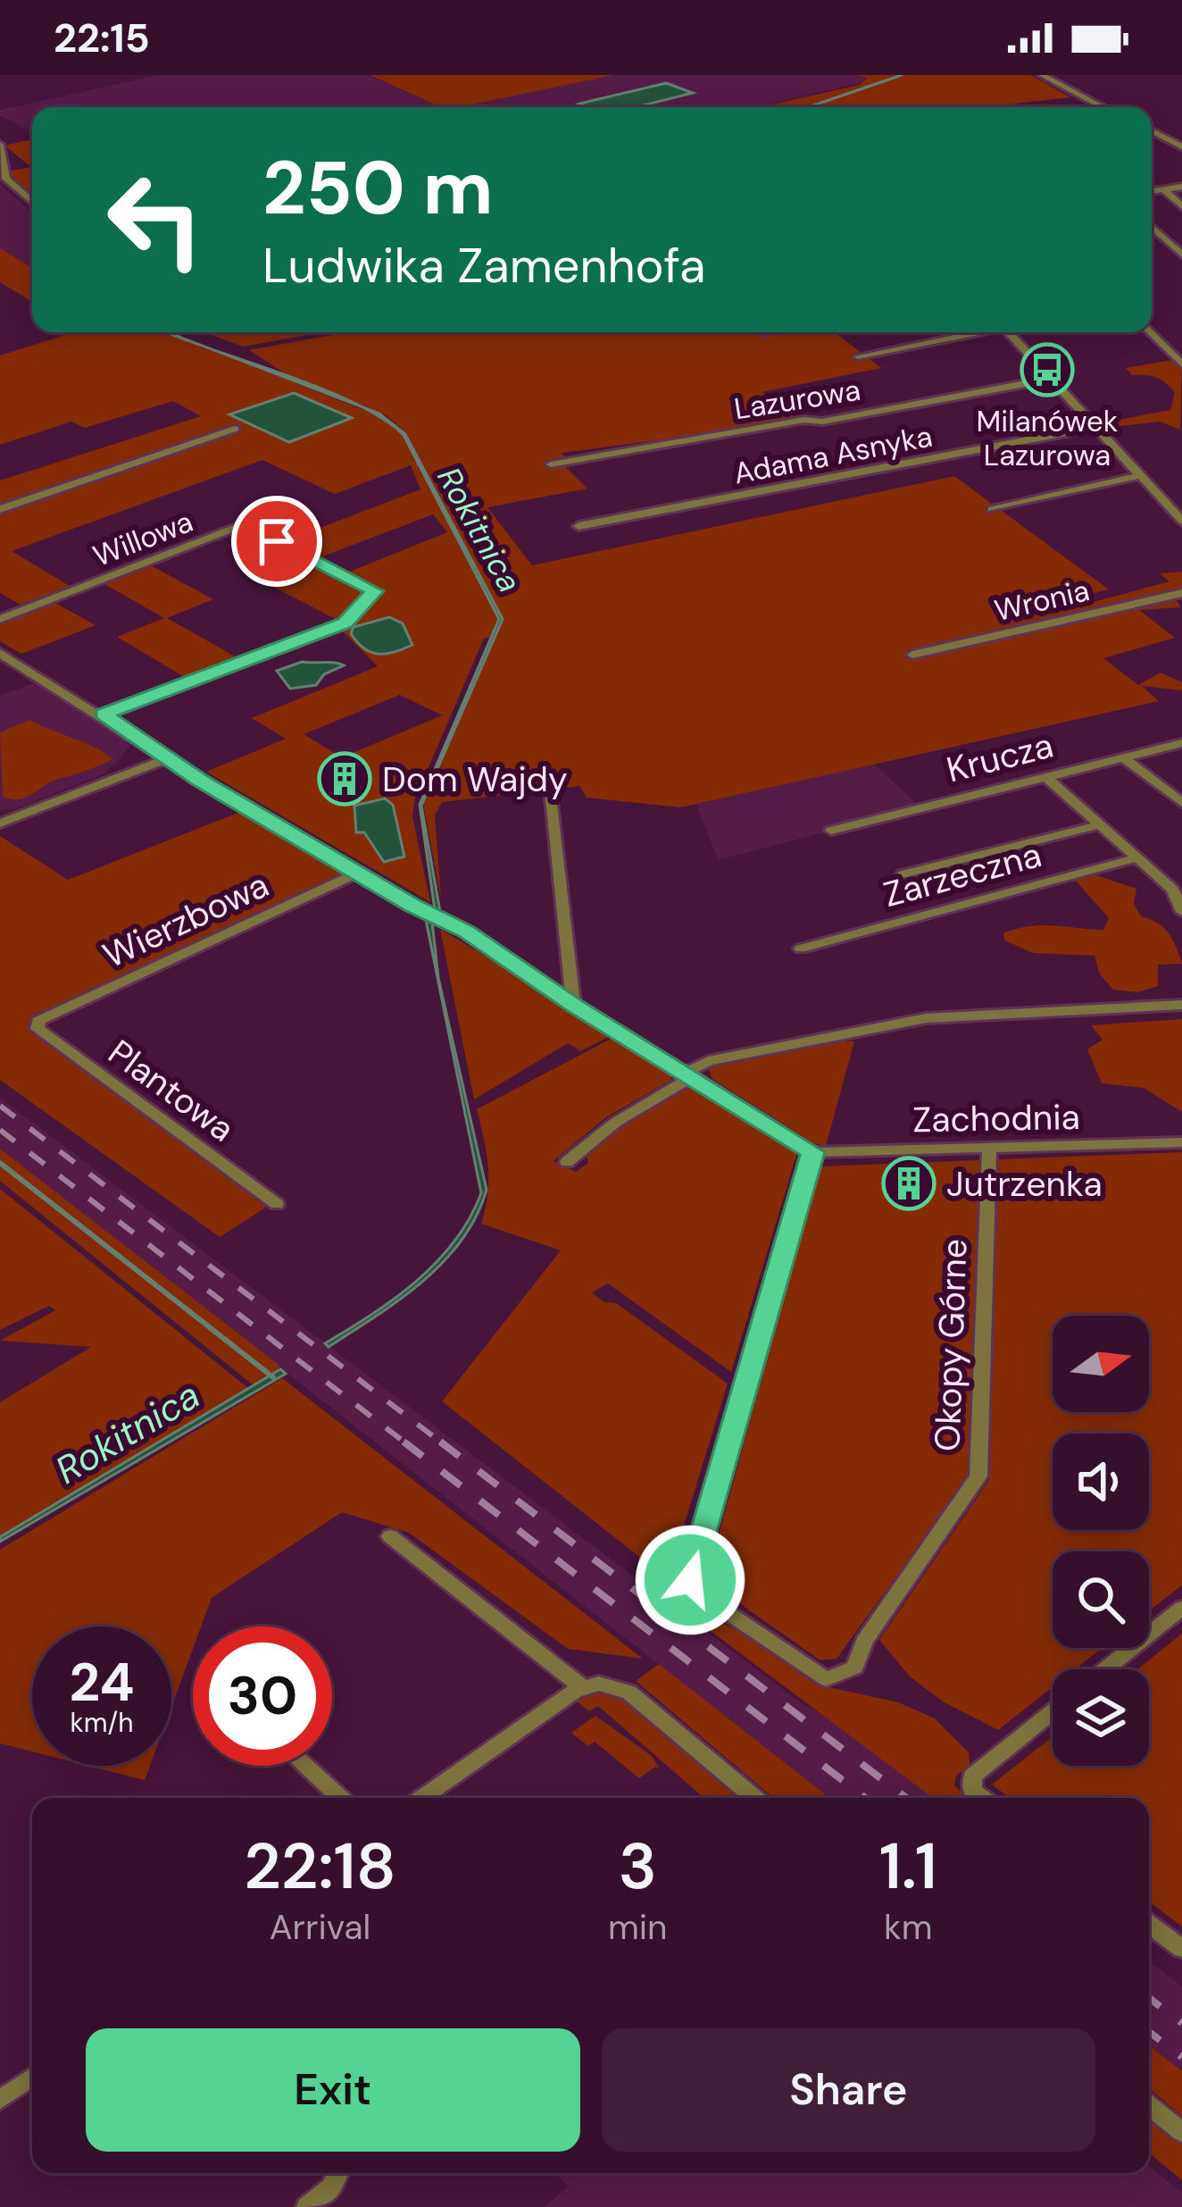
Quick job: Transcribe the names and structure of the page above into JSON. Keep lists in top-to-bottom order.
{
  "streets": {
    "street": [
      "Lazurowa",
      "Adama Asnyka",
      "Willowa",
      "Wronia",
      "Krucza",
      "Zarzeczna",
      "Wierzbowa",
      "Plantowa",
      "Zachodnia",
      "Okopy Górne"
    ]
  },
  "crossings": [
    ["Wierzbowa", "Plantowa"],
    ["Zachodnia", "Okopy Górne"]
  ],
  "water": ["Rokitnica"],
  "places": {
    "bus stop": ["Milanówek Lazurowa"],
    "building": ["Dom Wajdy", "Jutrzenka"]
  },
  "north": "right",
  "page": {
    "status": "22:15",
    "turn": ["250 m", "Ludwika Zamenhofa"],
    "speed": "24 km/h",
    "limit": "30",
    "eta": [
      "22:18",
      "Arrival",
      "3",
      "min",
      "1.1",
      "km"
    ],
    "buttons": ["Exit", "Share"]
  }
}
